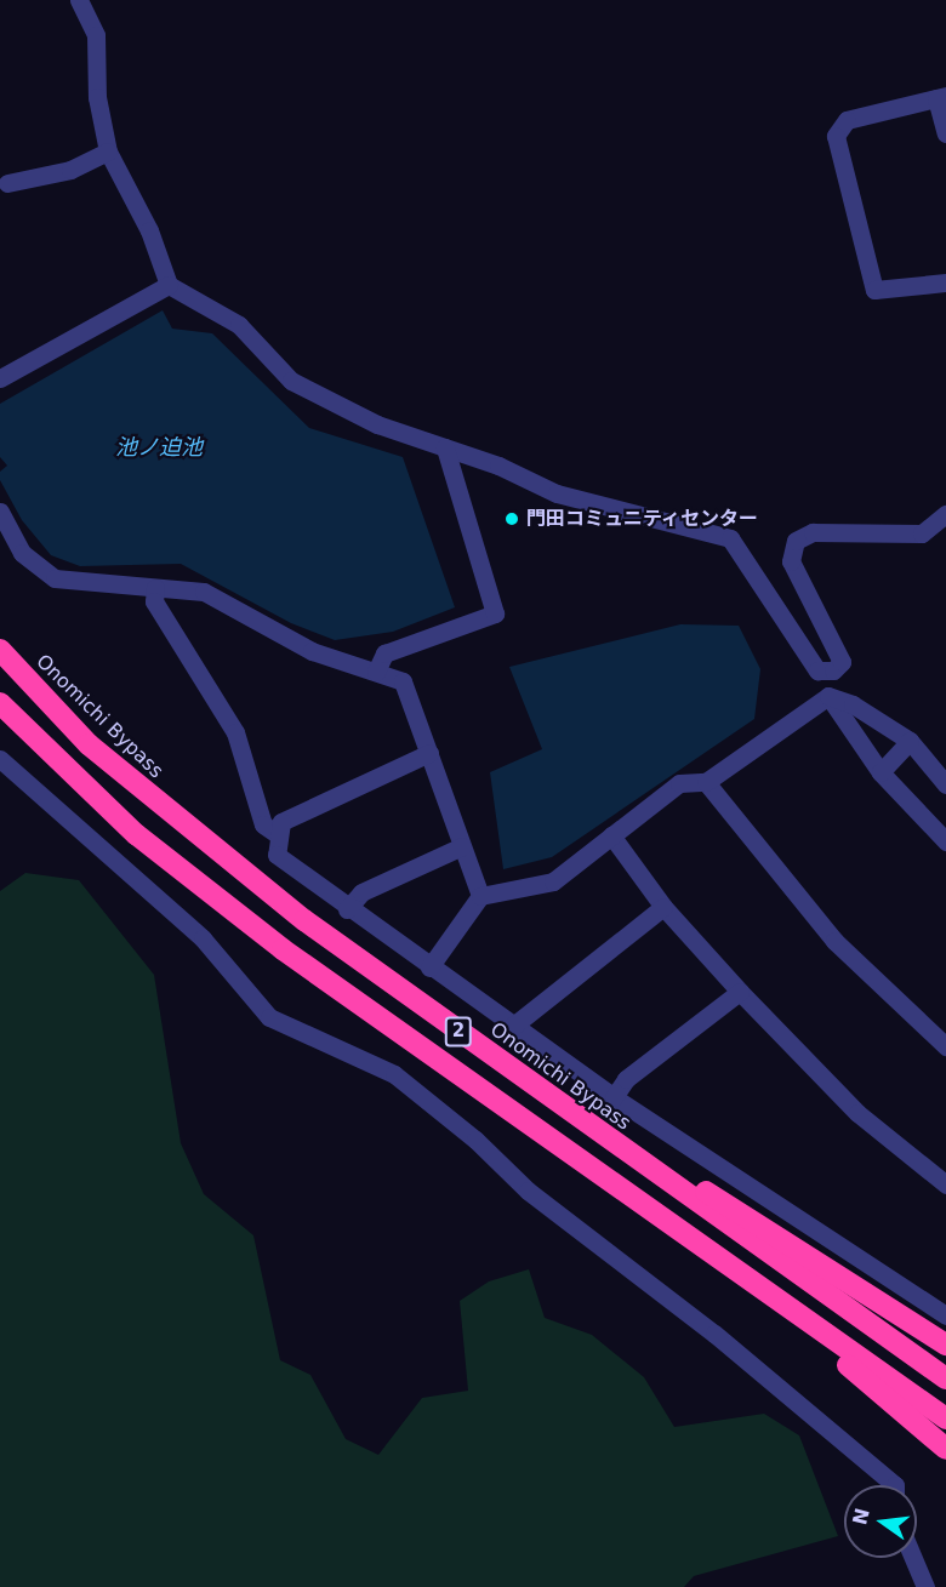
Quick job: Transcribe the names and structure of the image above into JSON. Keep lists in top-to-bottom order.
{
  "streets": {
    "highway": ["Onomichi Bypass", "2"]
  },
  "water": ["池ノ迫池"],
  "places": ["門田コミュニティセンター"],
  "north": "left"
}
